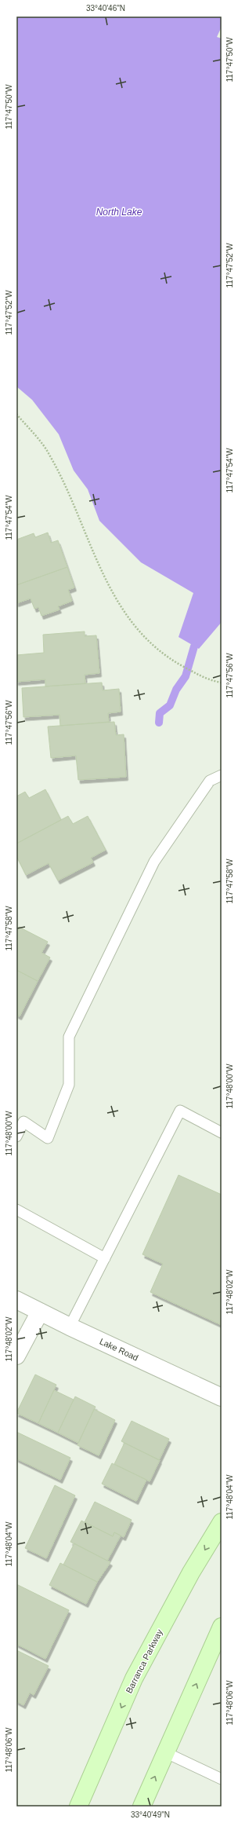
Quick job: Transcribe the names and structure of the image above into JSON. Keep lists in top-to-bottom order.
{
  "streets": {
    "main road": ["Barranca Parkway"],
    "street": ["Lake Road"]
  },
  "water": ["North Lake"],
  "coordinates": [
    "33°40'46\"N",
    "117°47'50\"W",
    "117°47'52\"W",
    "117°47'54\"W",
    "117°47'56\"W",
    "117°47'58\"W",
    "117°48'00\"W",
    "117°48'02\"W",
    "117°48'04\"W",
    "117°48'06\"W",
    "33°40'49\"N"
  ]
}
